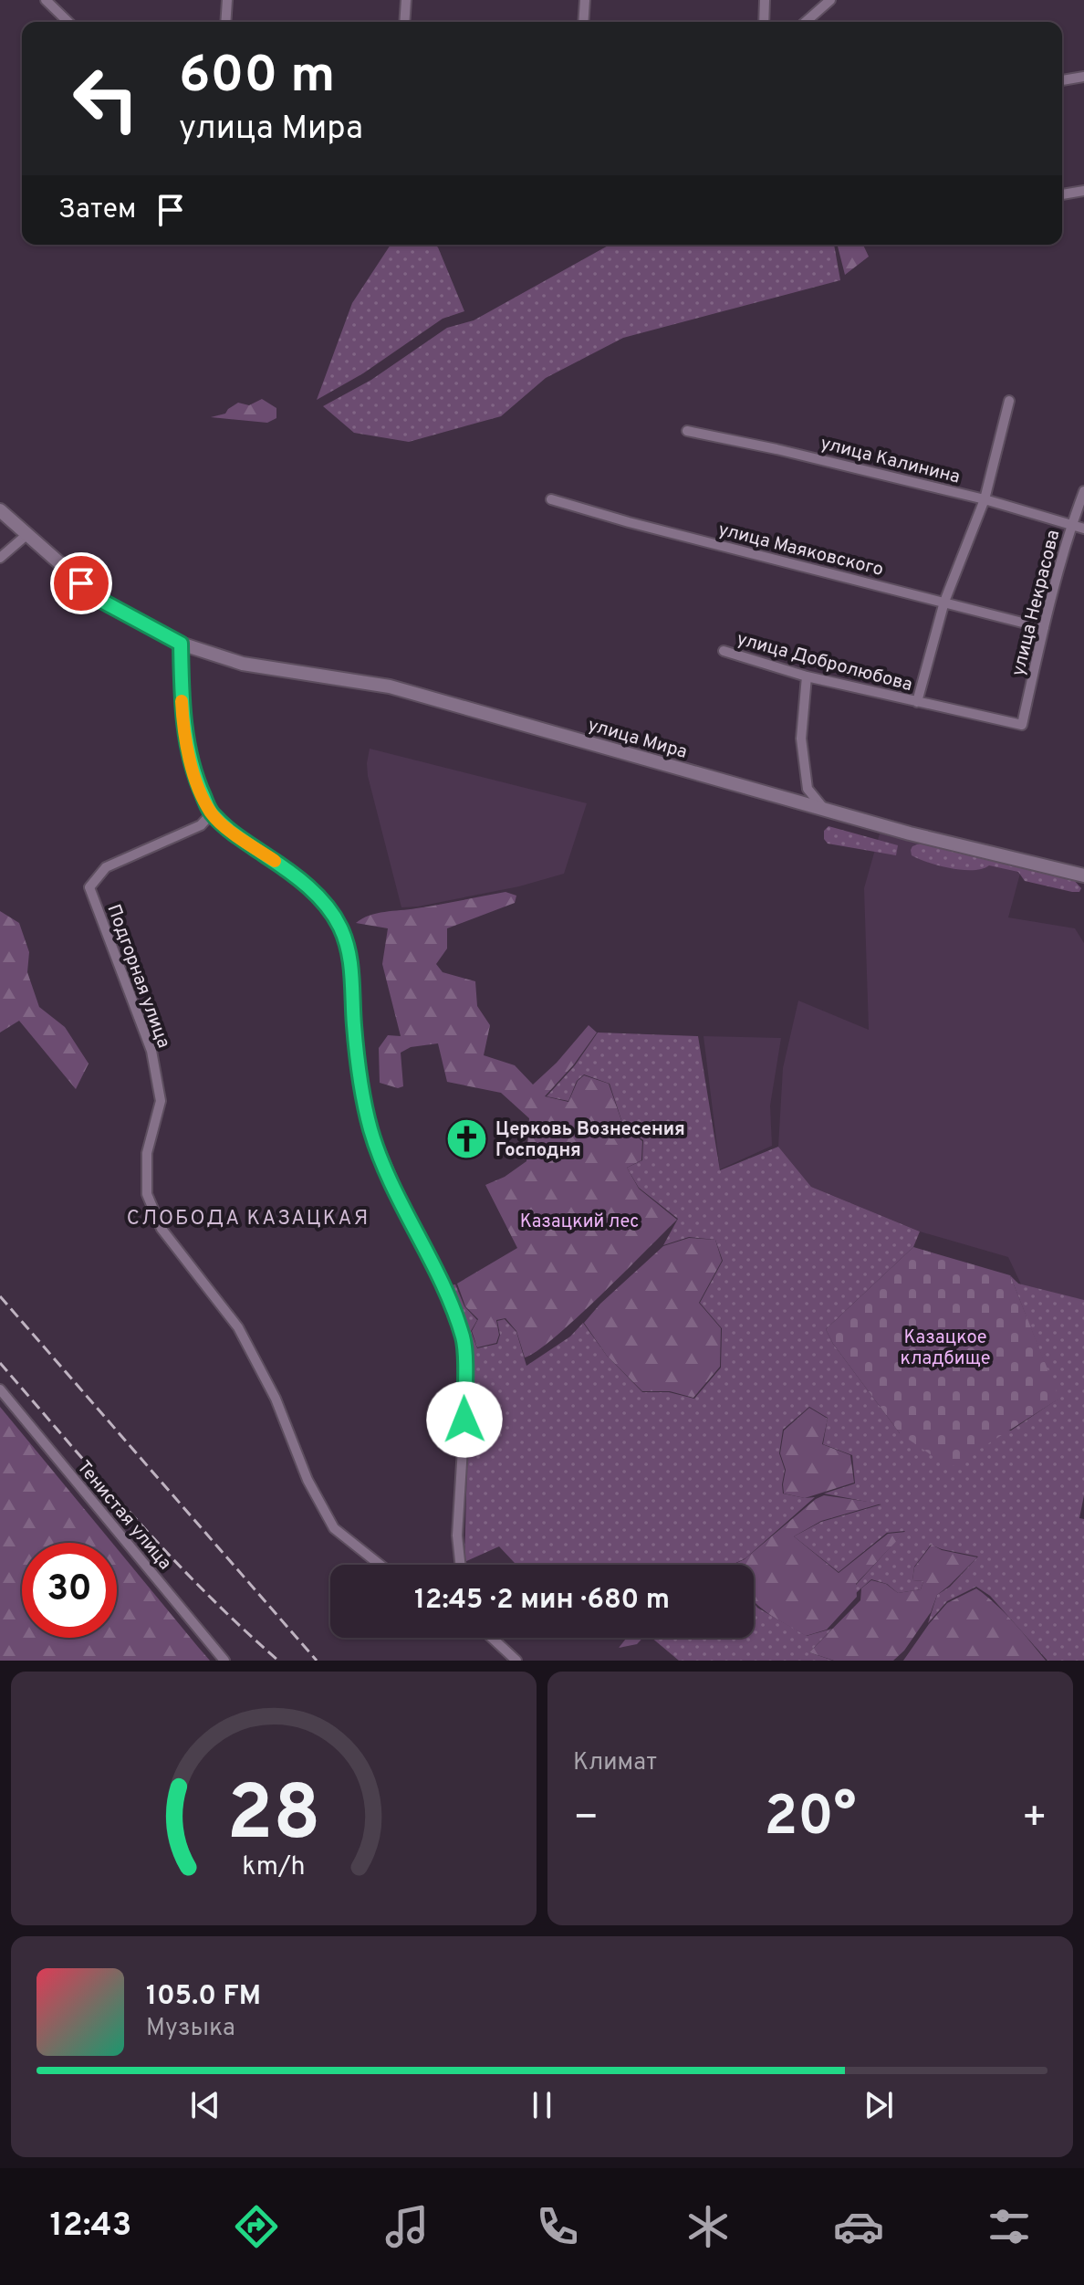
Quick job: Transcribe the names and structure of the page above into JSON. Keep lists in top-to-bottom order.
{
  "streets": {
    "main road": ["улица Мира"],
    "street": [
      "улица Калинина",
      "улица Маяковского",
      "улица Некрасова",
      "улица Добролюбова",
      "Подгорная улица",
      "Тенистая улица"
    ]
  },
  "crossings": [
    ["улица Калинина", "улица Некрасова"],
    ["улица Калинина", "улица Добролюбова"],
    ["улица Маяковского", "улица Некрасова"],
    ["улица Маяковского", "улица Добролюбова"],
    ["улица Некрасова", "улица Добролюбова"]
  ],
  "districts": ["СЛОБОДА КАЗАЦКАЯ"],
  "parks": ["Казацкий лес", "Казацкое кладбище"],
  "places": {
    "church": ["Церковь Вознесения Господня"]
  },
  "page": {
    "turn": ["600 m", "улица Мира"],
    "then": "Затем",
    "limit": "30",
    "trip": "12:45 · 2 мин · 680 m",
    "tile": "Климат",
    "heat": ["−", "20°", "+"],
    "song": ["105.0 FM", "Музыка"],
    "tabs": "12:43",
    "gauge": ["28", "km/h"]
  }
}
